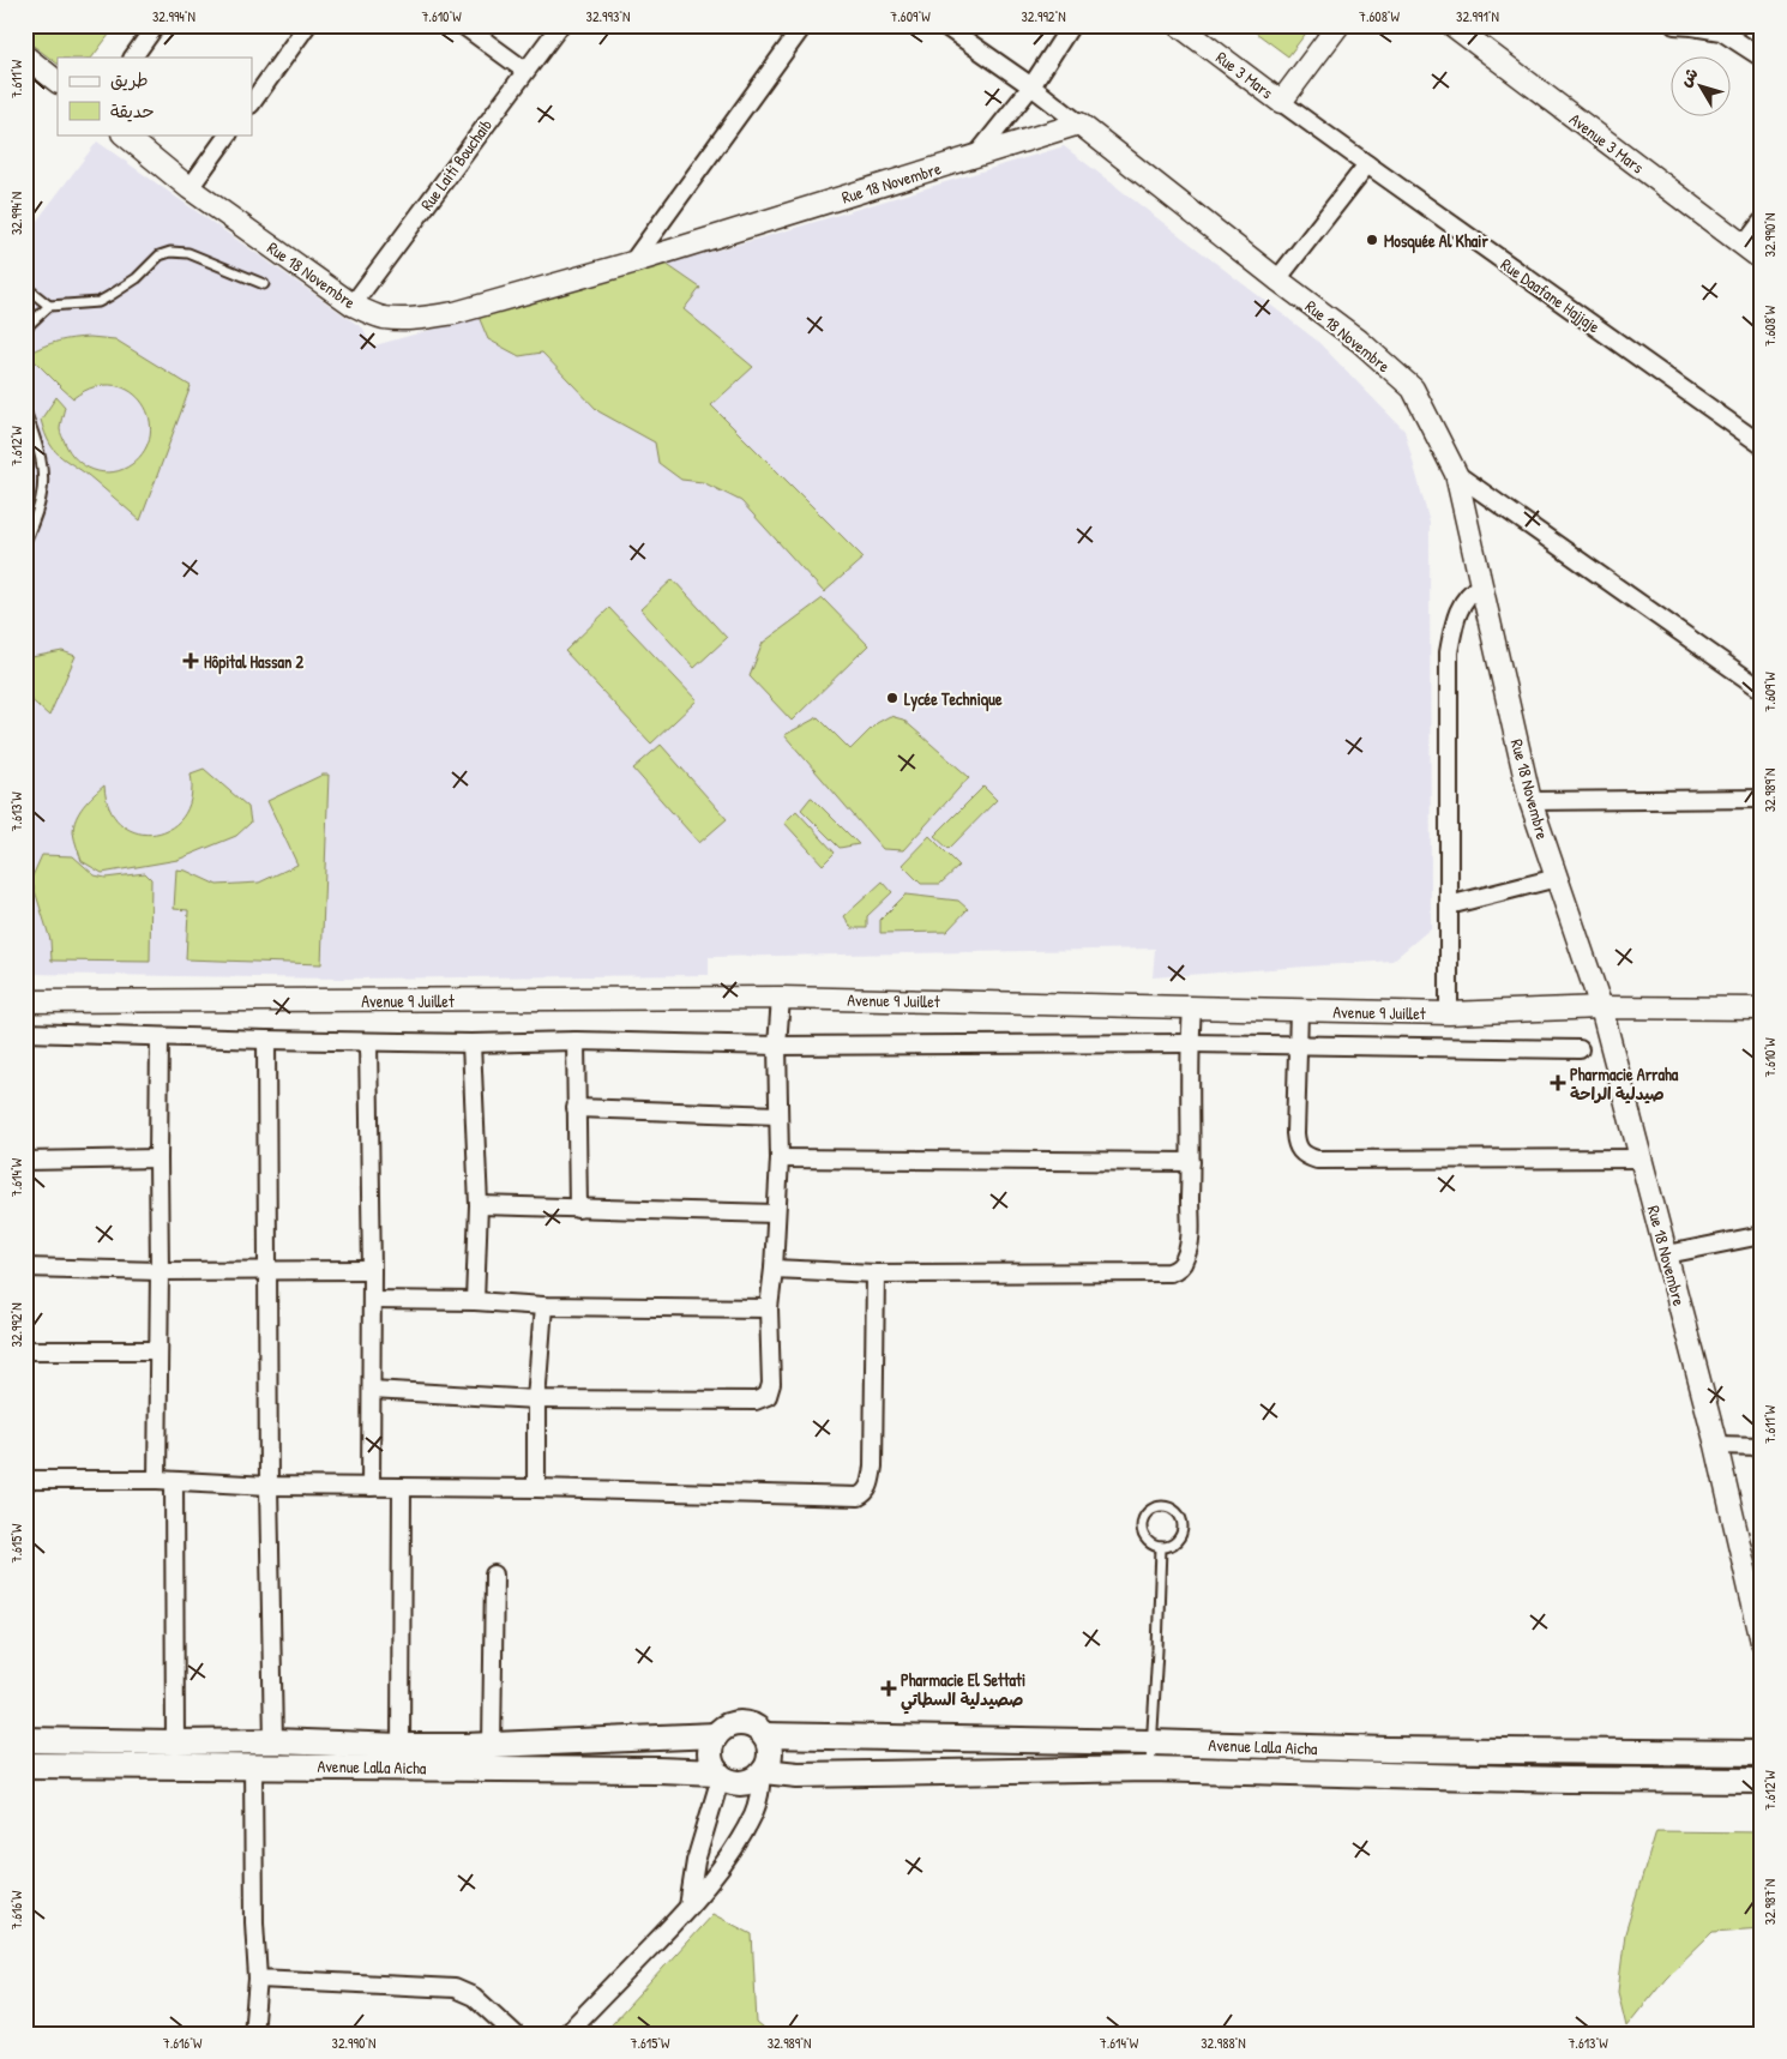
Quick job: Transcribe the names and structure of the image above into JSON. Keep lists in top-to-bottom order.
{
  "streets": {
    "main road": ["Avenue Lalla Aicha"],
    "street": [
      "Rue 3 Mars",
      "Avenue 3 Mars",
      "Rue Laiti Bouchaib",
      "Rue 18 Novembre",
      "Rue Daafane Hajjaje",
      "Avenue 9 Juillet"
    ]
  },
  "crossings": [
    ["Rue 3 Mars", "Rue Daafane Hajjaje"],
    ["Rue Laiti Bouchaib", "Rue 18 Novembre"],
    ["Rue 18 Novembre", "Avenue 9 Juillet"]
  ],
  "places": {
    "other": ["Mosquée Al Khair", "Lycée Technique"],
    "health": ["Hôpital Hassan 2", "Pharmacie Arraha صيدلية الراحة", "Pharmacie El Settati صصيدلية السطاتي"]
  },
  "legend": ["طريق", "حديقة"],
  "north": "top left",
  "coordinates": [
    "32.994°N",
    "7.610°W",
    "32.993°N",
    "7.609°W",
    "32.992°N",
    "7.608°W",
    "32.991°N",
    "7.611°W",
    "32.990°N",
    "7.612°W",
    "32.989°N",
    "7.613°W",
    "7.614°W",
    "7.615°W",
    "32.987°N",
    "7.616°W",
    "32.988°N"
  ]
}
